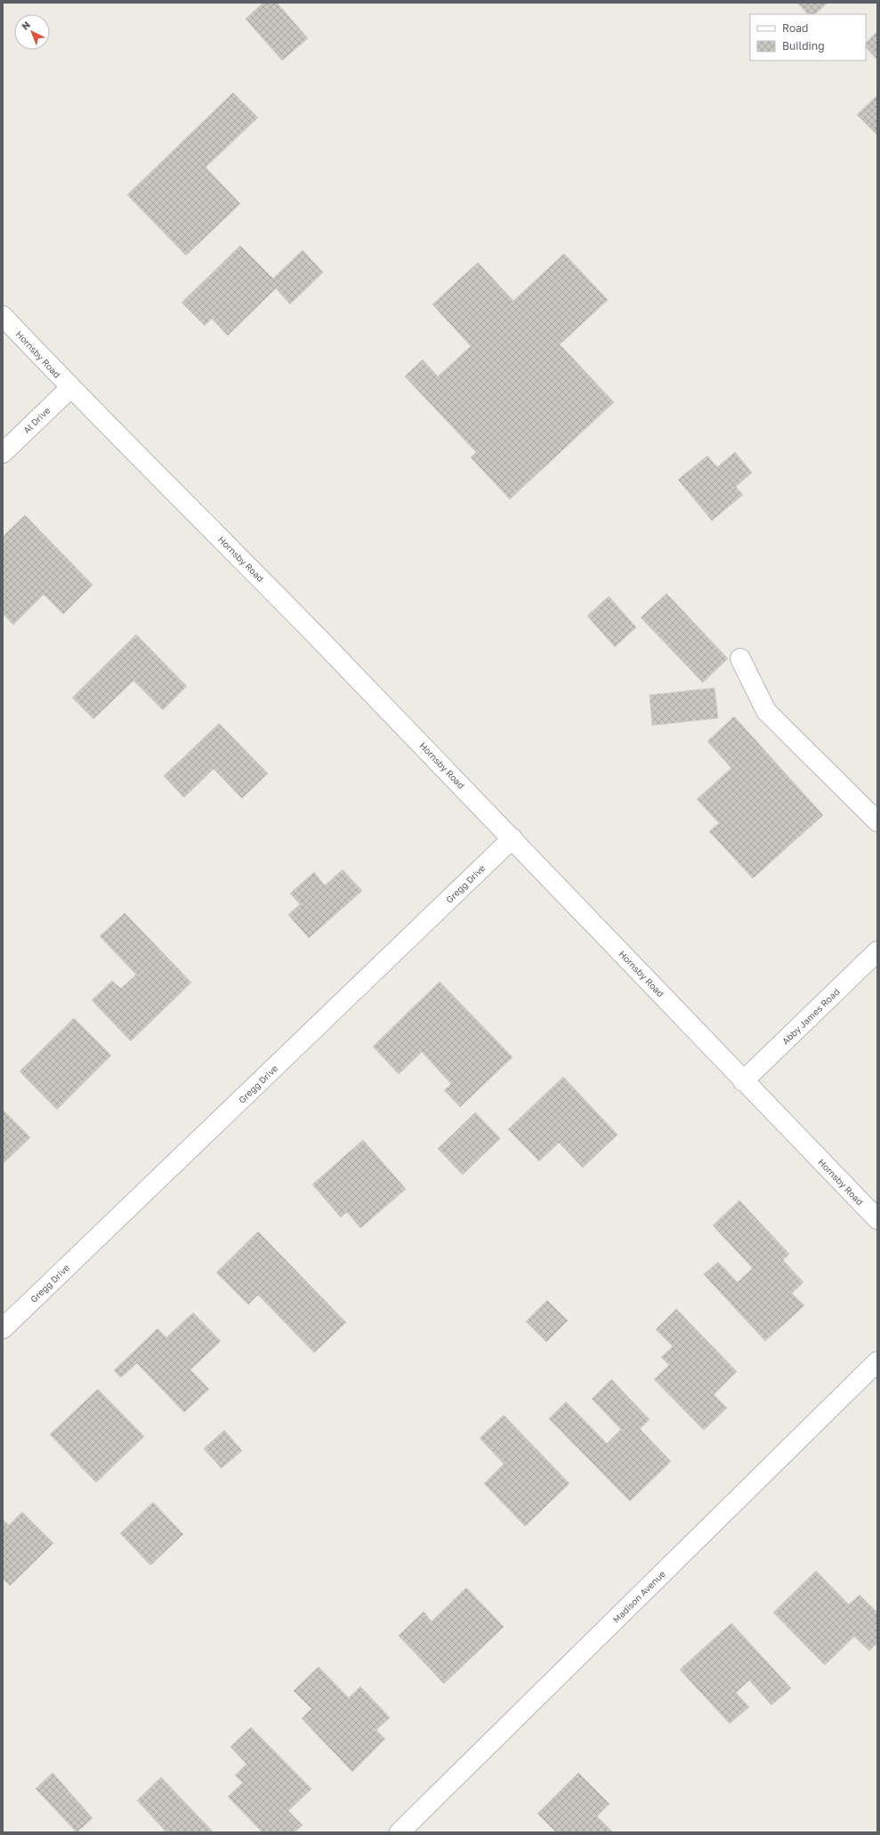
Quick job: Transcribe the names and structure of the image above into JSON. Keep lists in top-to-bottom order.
{
  "streets": {
    "street": [
      "Hornsby Road",
      "Al Drive",
      "Gregg Drive",
      "Abby James Road",
      "Madison Avenue"
    ]
  },
  "crossings": [
    ["Hornsby Road", "Al Drive"],
    ["Hornsby Road", "Gregg Drive"],
    ["Hornsby Road", "Abby James Road"]
  ],
  "legend": ["Road", "Building"],
  "north": "top left"
}
